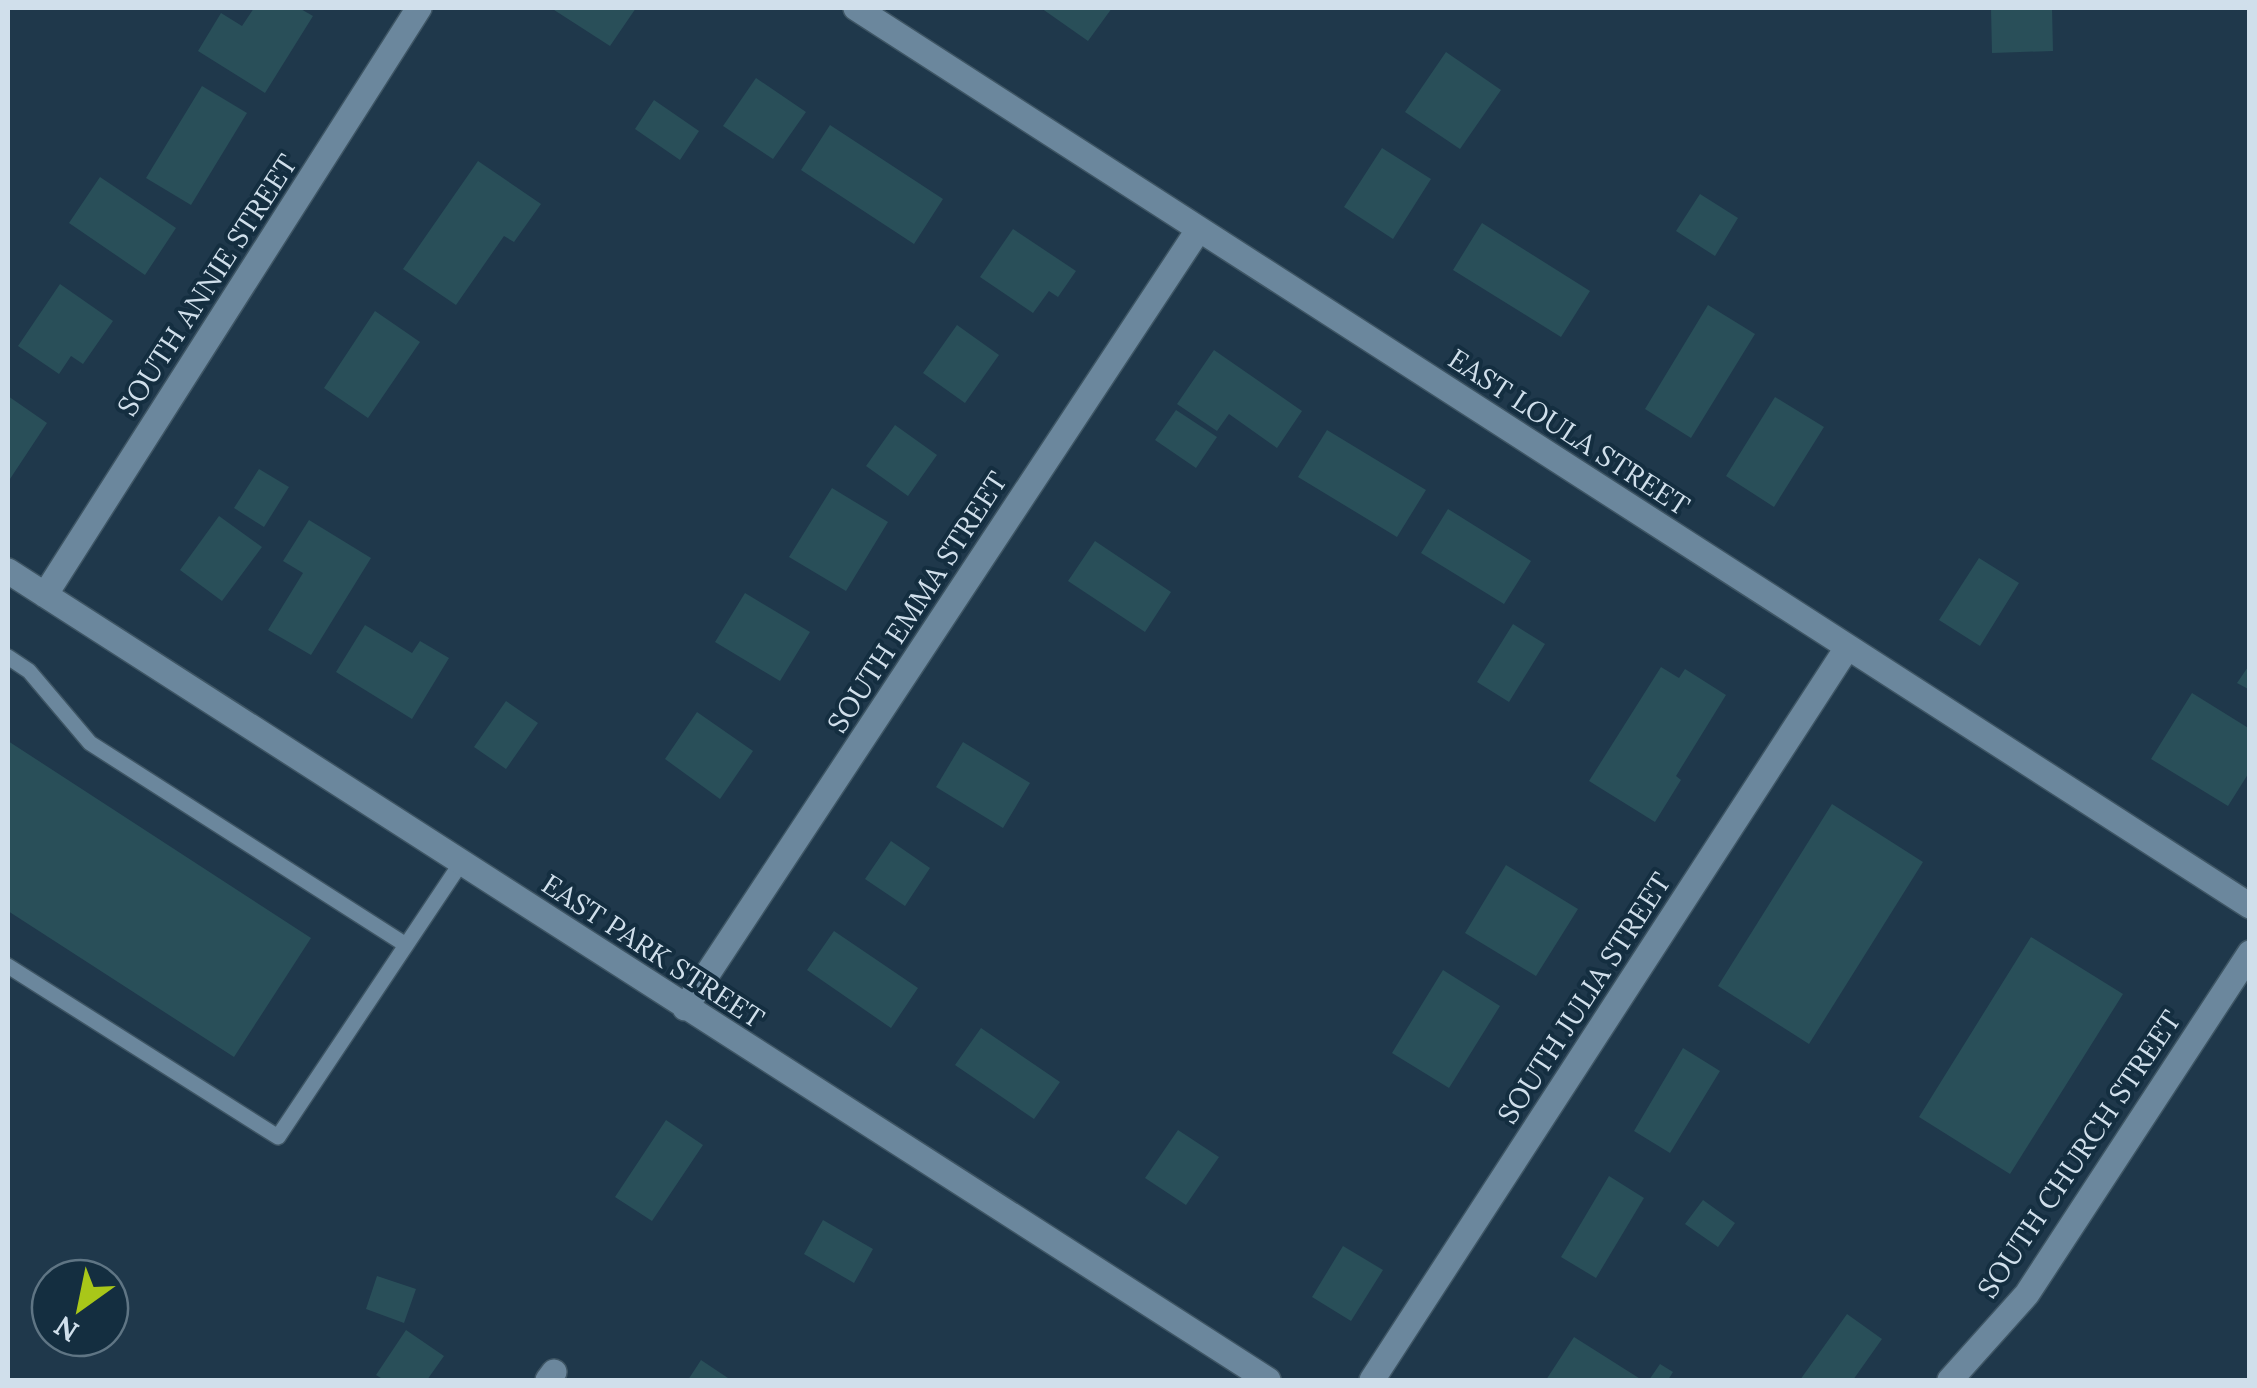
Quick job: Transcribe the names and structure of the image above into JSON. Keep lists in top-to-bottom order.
{
  "streets": {
    "street": [
      "SOUTH ANNIE STREET",
      "EAST LOULA STREET",
      "SOUTH EMMA STREET",
      "EAST PARK STREET",
      "SOUTH JULIA STREET",
      "SOUTH CHURCH STREET"
    ]
  },
  "crossings": [
    ["SOUTH ANNIE STREET", "EAST PARK STREET"],
    ["EAST LOULA STREET", "SOUTH EMMA STREET"],
    ["EAST LOULA STREET", "SOUTH JULIA STREET"],
    ["SOUTH EMMA STREET", "EAST PARK STREET"]
  ],
  "north": "bottom left"
}
